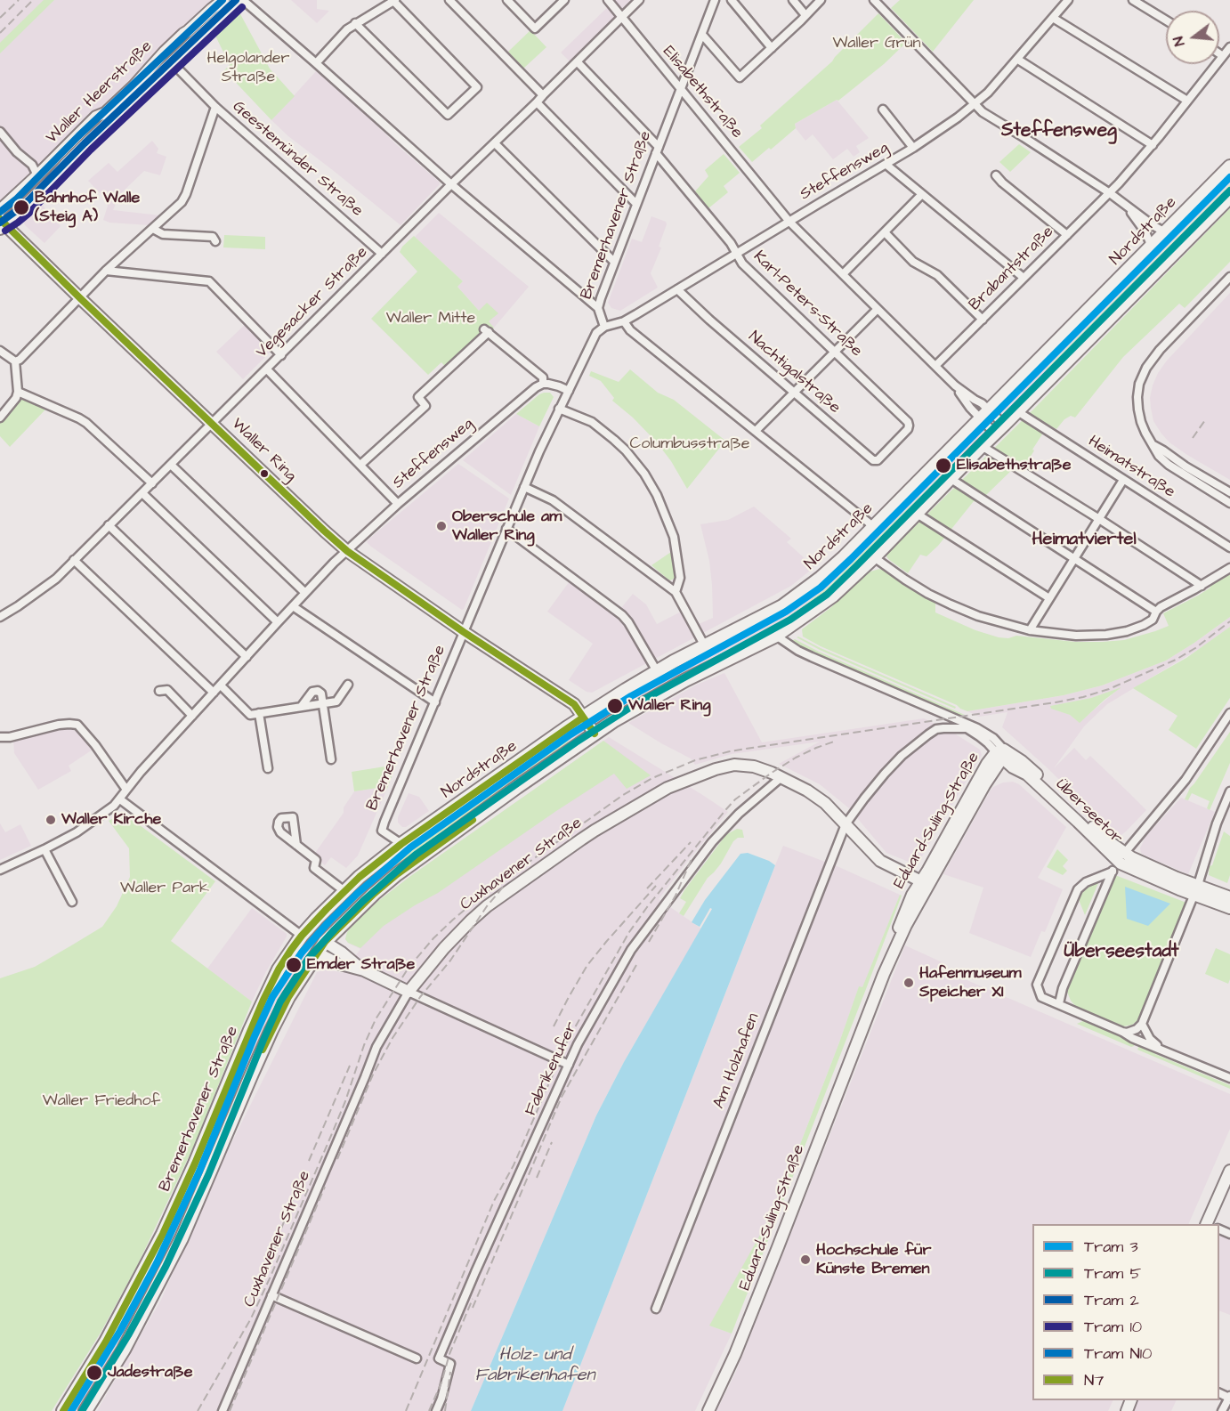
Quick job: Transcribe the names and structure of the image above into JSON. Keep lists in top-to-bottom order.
{
  "streets": {
    "main road": ["Bremerhavener Straße", "Nordstraße"],
    "street": [
      "Waller Heerstraße",
      "Elisabethstraße",
      "Geestemünder Straße",
      "Steffensweg",
      "Brabantstraße",
      "Vegesacker Straße",
      "Karl-Peters-Straße",
      "Nachtigalstraße",
      "Waller Ring",
      "Heimatstraße",
      "Überseetor",
      "Eduard-Suling-Straße",
      "Cuxhavener Straße",
      "Am Holzhafen",
      "Fabrikenufer"
    ]
  },
  "crossings": [
    ["Waller Heerstraße", "Geestemünder Straße"],
    ["Waller Heerstraße", "Waller Ring"],
    ["Elisabethstraße", "Steffensweg"],
    ["Elisabethstraße", "Bremerhavener Straße"],
    ["Elisabethstraße", "Nordstraße"],
    ["Elisabethstraße", "Brabantstraße"],
    ["Elisabethstraße", "Vegesacker Straße"],
    ["Geestemünder Straße", "Vegesacker Straße"],
    ["Steffensweg", "Bremerhavener Straße"],
    ["Steffensweg", "Karl-Peters-Straße"],
    ["Steffensweg", "Nachtigalstraße"],
    ["Steffensweg", "Waller Ring"],
    ["Bremerhavener Straße", "Nordstraße"],
    ["Bremerhavener Straße", "Karl-Peters-Straße"],
    ["Bremerhavener Straße", "Waller Ring"],
    ["Nordstraße", "Waller Ring"],
    ["Vegesacker Straße", "Karl-Peters-Straße"],
    ["Vegesacker Straße", "Waller Ring"],
    ["Karl-Peters-Straße", "Nachtigalstraße"],
    ["Überseetor", "Eduard-Suling-Straße"],
    ["Überseetor", "Am Holzhafen"],
    ["Eduard-Suling-Straße", "Cuxhavener Straße"],
    ["Cuxhavener Straße", "Am Holzhafen"],
    ["Cuxhavener Straße", "Fabrikenufer"]
  ],
  "districts": ["Steffensweg", "Heimatviertel", "Überseestadt"],
  "water": ["Holz- und Fabrikenhafen"],
  "parks": [
    "Waller Grün",
    "Helgolander Straße",
    "Waller Mitte",
    "Columbusstraße",
    "Waller Park",
    "Waller Friedhof"
  ],
  "places": [
    "Bahnhof Walle (Steig A)",
    "Elisabethstraße",
    "Oberschule am Waller Ring",
    "Waller Ring",
    "Waller Kirche",
    "Emder Straße",
    "Hafenmuseum Speicher XI",
    "Hochschule für Künste Bremen",
    "Jadestraße"
  ],
  "lines": [
    "tram line 2",
    "tram line N10",
    "tram line 10",
    "tram line 3",
    "tram line 5",
    "transit line N7"
  ],
  "legend": [
    "Tram 3",
    "Tram 5",
    "Tram 2",
    "Tram 10",
    "Tram N10",
    "N7"
  ],
  "north": "left"
}
